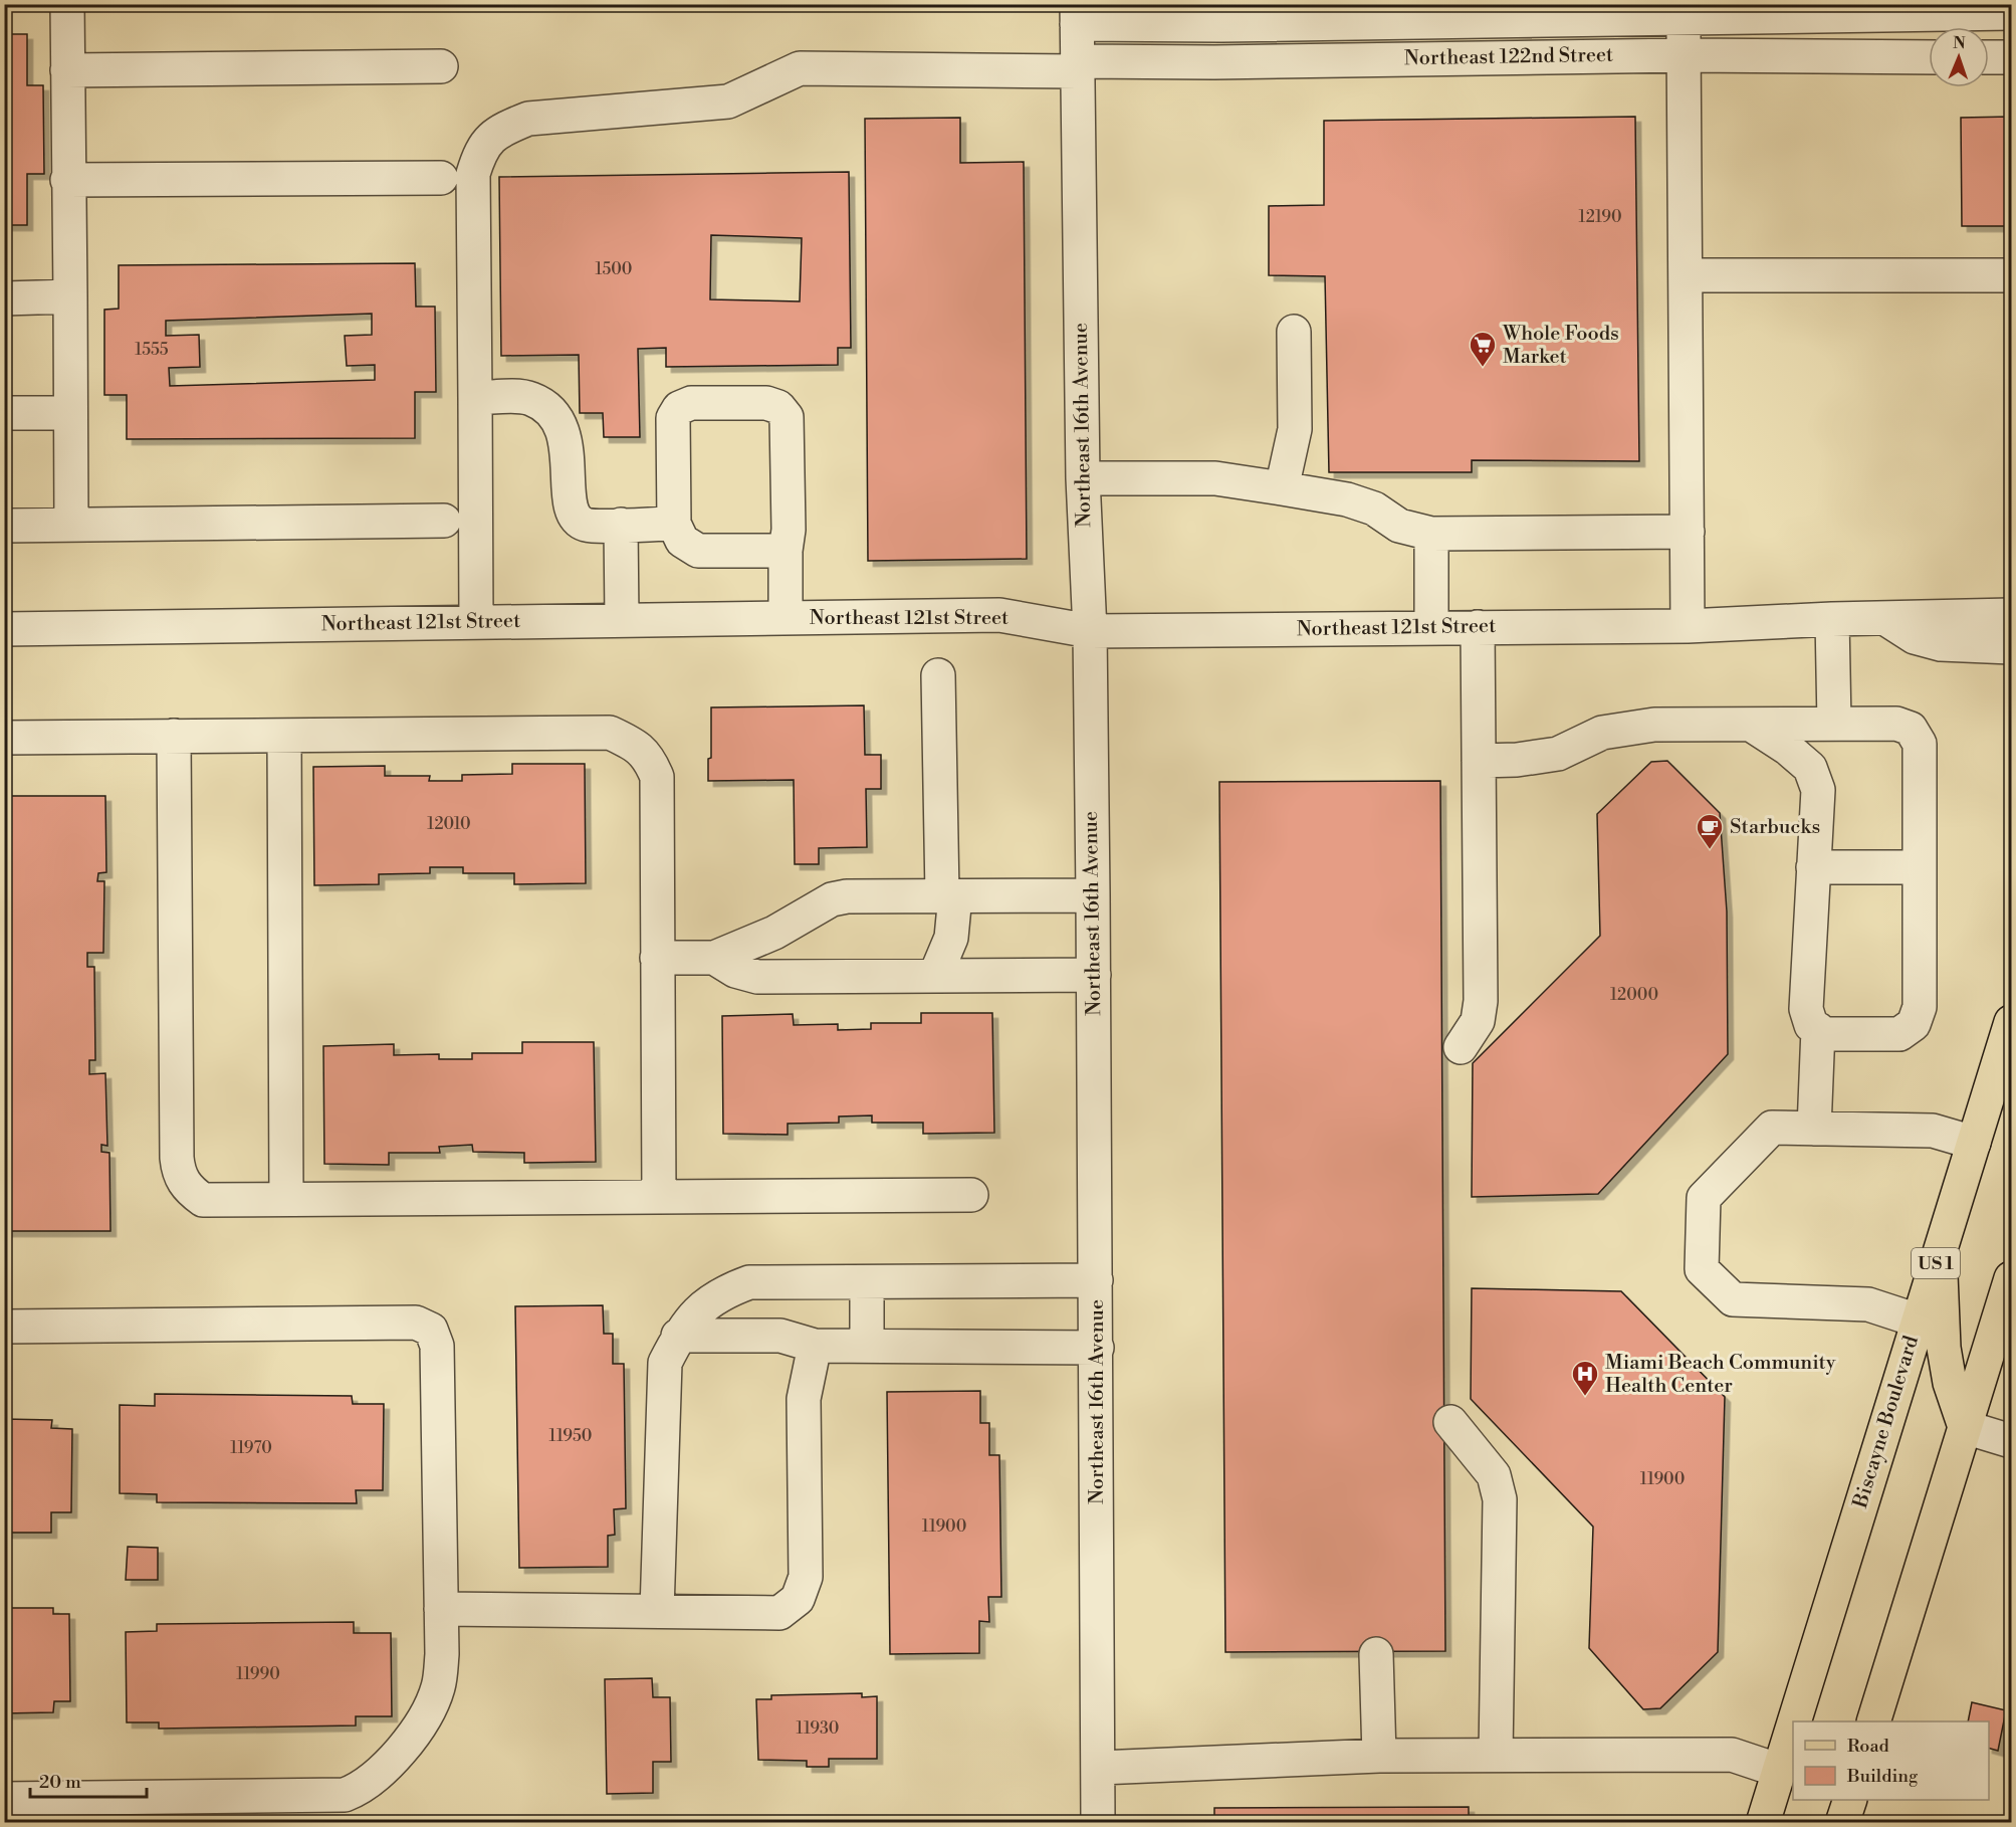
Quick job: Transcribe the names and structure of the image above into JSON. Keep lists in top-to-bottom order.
{
  "streets": {
    "main road": ["US 1", "Biscayne Boulevard"],
    "street": ["Northeast 122nd Street", "Northeast 16th Avenue", "Northeast 121st Street"]
  },
  "crossings": [
    ["Northeast 122nd Street", "Northeast 16th Avenue"],
    ["Northeast 122nd Street", "Northeast 121st Street"],
    ["Northeast 16th Avenue", "Northeast 121st Street"]
  ],
  "places": {
    "supermarket": ["Whole Foods Market"],
    "cafe": ["Starbucks"],
    "hospital": ["Miami Beach Community Health Center"]
  },
  "house_numbers": [
    "12190",
    "1500",
    "1555",
    "12010",
    "12000",
    "11950",
    "11970",
    "11900",
    "11900",
    "11990",
    "11930"
  ],
  "legend": ["Road", "Building"],
  "scale_bar": "20 m",
  "north": "top"
}
